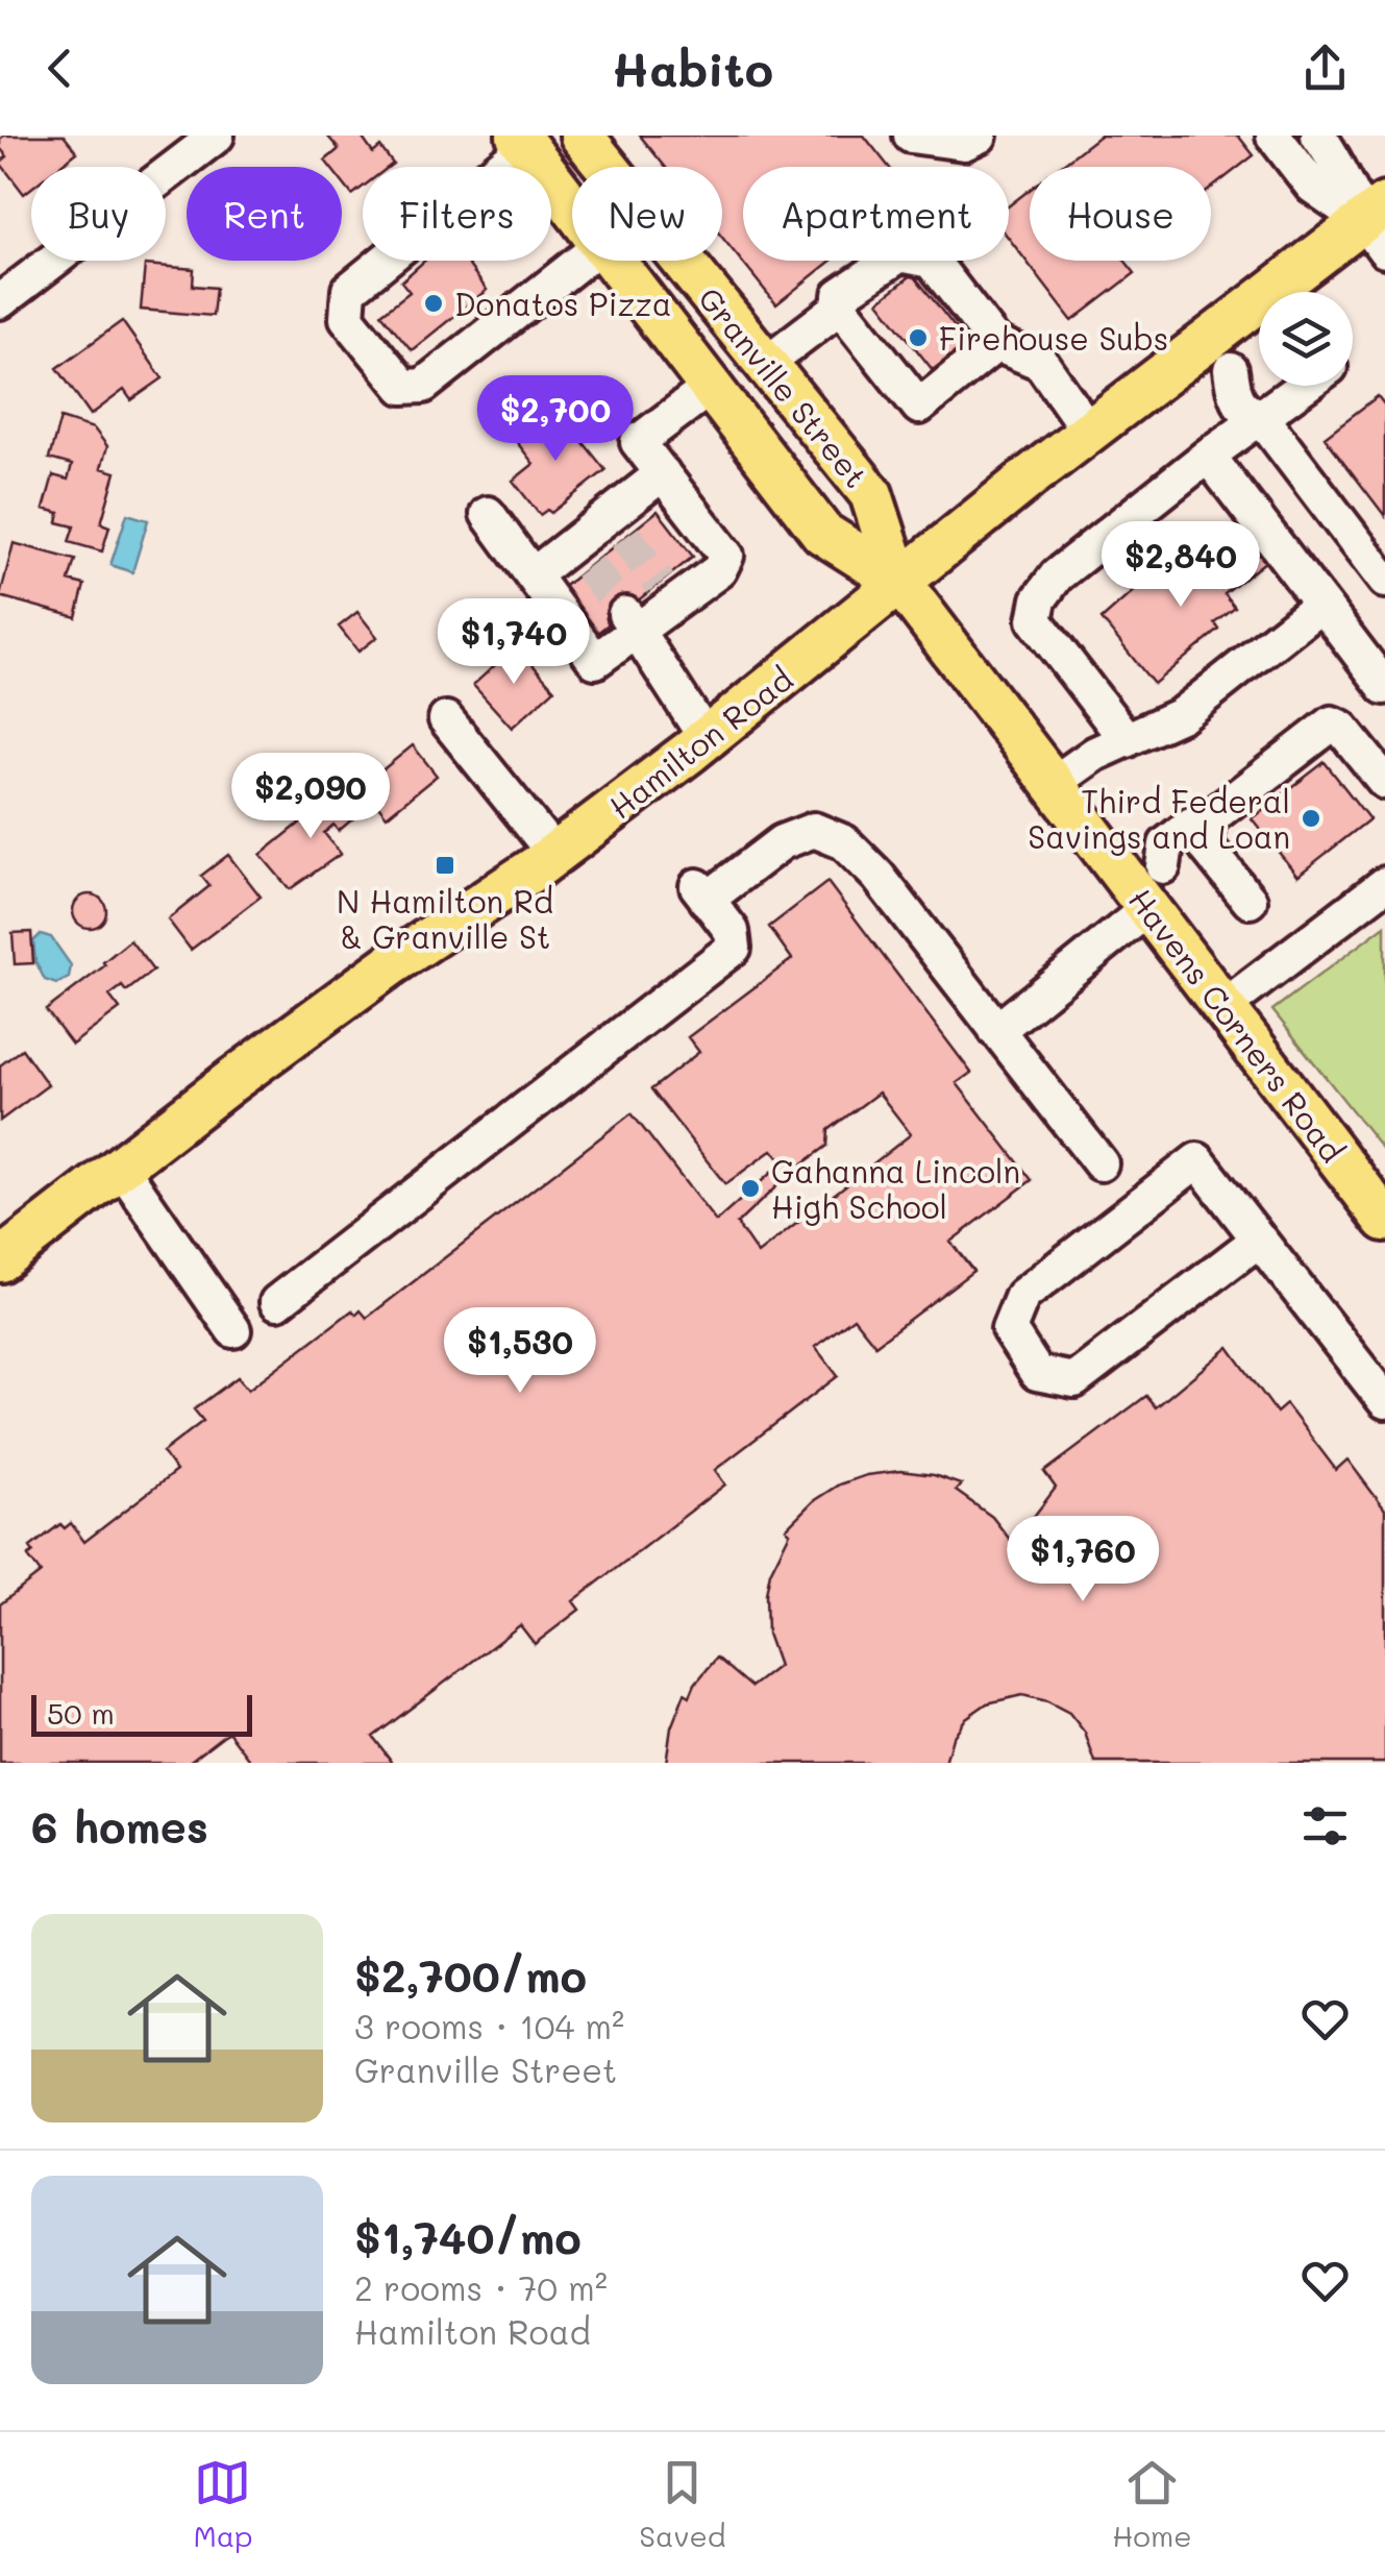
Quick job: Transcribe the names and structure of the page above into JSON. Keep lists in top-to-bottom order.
{
  "streets": {
    "main road": ["Granville Street", "Hamilton Road", "Havens Corners Road"]
  },
  "crossings": [
    ["Granville Street", "Hamilton Road"],
    ["Granville Street", "Havens Corners Road"],
    ["Hamilton Road", "Havens Corners Road"]
  ],
  "places": {
    "other": [
      "Donatos Pizza",
      "Firehouse Subs",
      "Third Federal Savings and Loan",
      "Gahanna Lincoln High School"
    ],
    "transit": ["N Hamilton Rd & Granville St"]
  },
  "scale_bar": "50 m",
  "page": {
    "header": "Habito",
    "chip": [
      "Buy",
      "Rent",
      "Filters",
      "New",
      "Apartment",
      "House"
    ],
    "price": [
      "$2,700",
      "$2,840",
      "$1,740",
      "$2,090",
      "$1,530",
      "$1,760"
    ],
    "scale": "50 m",
    "heading": "6 homes",
    "list": [
      {
        "name": "$2,700/mo",
        "note": "3 rooms · 104 m² · Granville Street"
      },
      {
        "name": "$1,740/mo",
        "note": "2 rooms · 70 m² · Hamilton Road"
      }
    ],
    "tabs": ["Map", "Saved", "Home"]
  }
}
